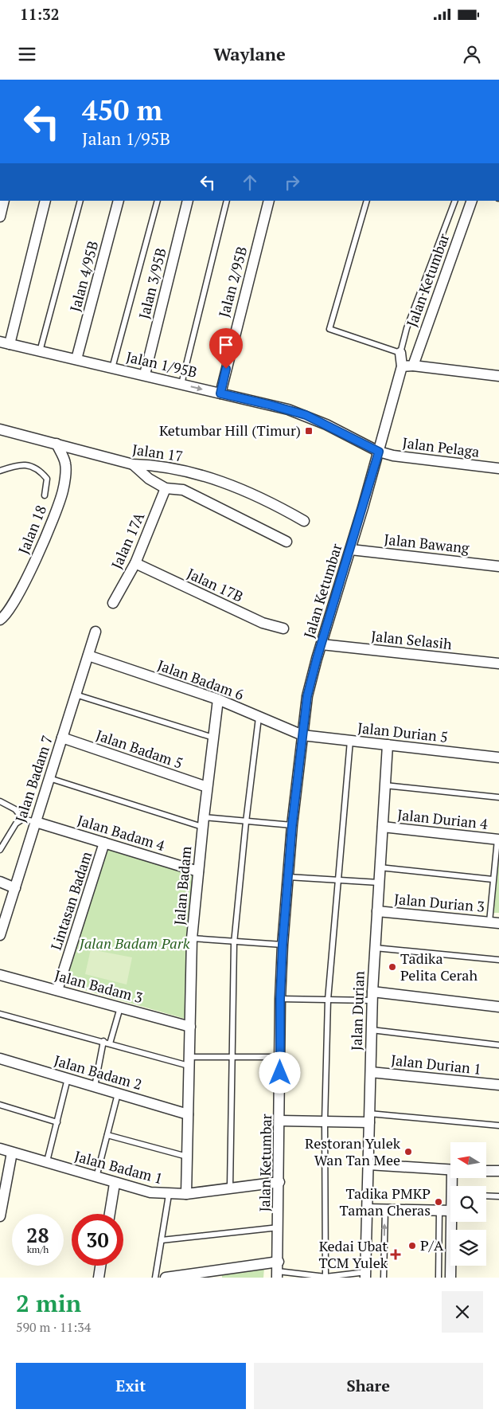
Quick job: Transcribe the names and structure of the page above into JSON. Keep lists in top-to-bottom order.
{
  "streets": {
    "street": [
      "Jalan 4/95B",
      "Jalan Ketumbar",
      "Jalan 2/95B",
      "Jalan 3/95B",
      "Jalan 1/95B",
      "Jalan Pelaga",
      "Jalan 17",
      "Jalan 18",
      "Jalan 17A",
      "Jalan Bawang",
      "Jalan 17B",
      "Jalan Selasih",
      "Jalan Badam 6",
      "Jalan Durian 5",
      "Jalan Badam 5",
      "Jalan Badam 7",
      "Jalan Durian 4",
      "Jalan Badam 4",
      "Jalan Badam",
      "Lintasan Badam",
      "Jalan Durian 3",
      "Jalan Badam 3",
      "Jalan Durian",
      "Jalan Durian 1",
      "Jalan Badam 2",
      "Jalan Badam 1"
    ]
  },
  "crossings": [
    ["Jalan 4/95B", "Jalan 1/95B"],
    ["Jalan Ketumbar", "Jalan 1/95B"],
    ["Jalan Ketumbar", "Jalan Pelaga"],
    ["Jalan Ketumbar", "Jalan Bawang"],
    ["Jalan Ketumbar", "Jalan Selasih"],
    ["Jalan Ketumbar", "Jalan Badam 6"],
    ["Jalan Ketumbar", "Jalan Durian 5"],
    ["Jalan Ketumbar", "Jalan Badam 1"],
    ["Jalan 2/95B", "Jalan 1/95B"],
    ["Jalan 3/95B", "Jalan 1/95B"],
    ["Jalan 1/95B", "Jalan Pelaga"],
    ["Jalan 17", "Jalan 18"],
    ["Jalan 17A", "Jalan 17B"],
    ["Jalan Badam 6", "Jalan Durian 5"],
    ["Jalan Badam 6", "Jalan Badam 7"],
    ["Jalan Badam 6", "Jalan Badam"],
    ["Jalan Durian 5", "Jalan Durian"],
    ["Jalan Badam 5", "Jalan Badam 7"],
    ["Jalan Badam 5", "Jalan Badam"],
    ["Jalan Badam 7", "Jalan Badam 4"],
    ["Jalan Durian 4", "Jalan Durian"],
    ["Jalan Badam 4", "Jalan Badam"],
    ["Jalan Badam 4", "Lintasan Badam"],
    ["Jalan Badam", "Jalan Badam 3"],
    ["Jalan Badam", "Jalan Badam 2"],
    ["Jalan Badam", "Jalan Badam 1"],
    ["Lintasan Badam", "Jalan Badam 3"],
    ["Jalan Durian 3", "Jalan Durian"],
    ["Jalan Durian", "Jalan Durian 1"]
  ],
  "parks": ["Jalan Badam Park"],
  "places": {
    "transit": ["Ketumbar Hill (Timur)"],
    "other": [
      "Tadika Pelita Cerah",
      "Restoran Yulek Wan Tan Mee",
      "Tadika PMKP Taman Cheras",
      "P/A"
    ],
    "health": ["Kedai Ubat TCM Yulek"]
  },
  "north": "left",
  "page": {
    "status": "11:32",
    "header": "Waylane",
    "turn": ["450 m", "Jalan 1/95B"],
    "speed": "28 km/h",
    "limit": "30",
    "heading": ["2 min", "590 m · 11:34"],
    "buttons": ["Exit", "Share"]
  }
}
